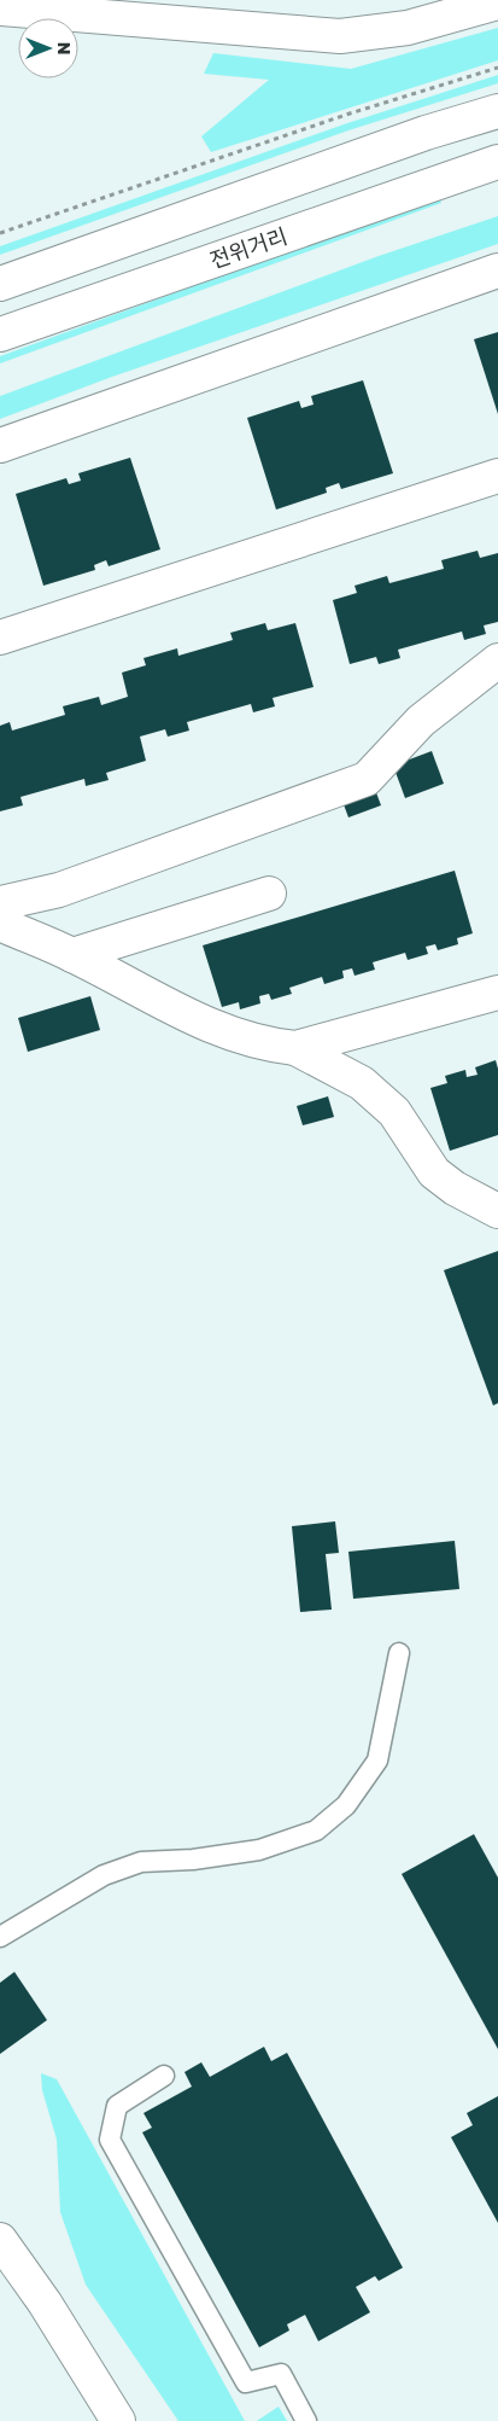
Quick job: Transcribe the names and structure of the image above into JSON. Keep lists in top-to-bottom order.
{
  "streets": {
    "street": ["전위거리"]
  },
  "north": "right"
}
